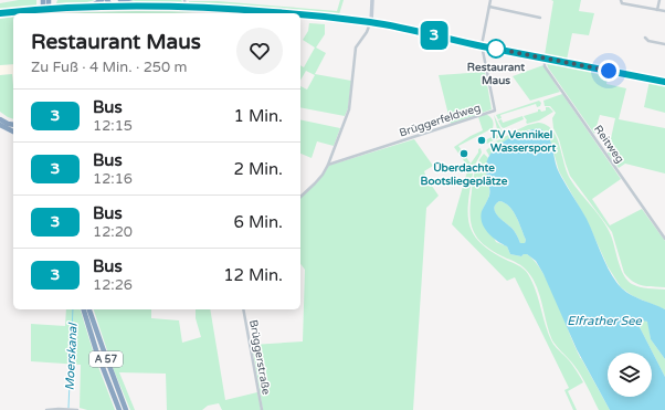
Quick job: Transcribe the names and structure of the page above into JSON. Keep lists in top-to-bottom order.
{
  "streets": {
    "highway": ["A 57"],
    "street": ["Brüggerfeldweg", "Reitweg", "Brüggerstraße"]
  },
  "water": ["Elfrather See", "Moerskanal"],
  "places": ["Restaurant Maus", "TV Vennikel Wassersport", "Überdachte Bootsliegeplätze"],
  "lines": ["bus line 3"],
  "page": {
    "on_map": "3",
    "heading": ["Restaurant Maus", "Zu Fuß · 4 Min. · 250 m"],
    "list": [
      {
        "mark": "3",
        "name": "Bus",
        "note": "12:15",
        "value": "1 Min."
      },
      {
        "mark": "3",
        "name": "Bus",
        "note": "12:16",
        "value": "2 Min."
      },
      {
        "mark": "3",
        "name": "Bus",
        "note": "12:20",
        "value": "6 Min."
      },
      {
        "mark": "3",
        "name": "Bus",
        "note": "12:26",
        "value": "12 Min."
      }
    ]
  }
}
